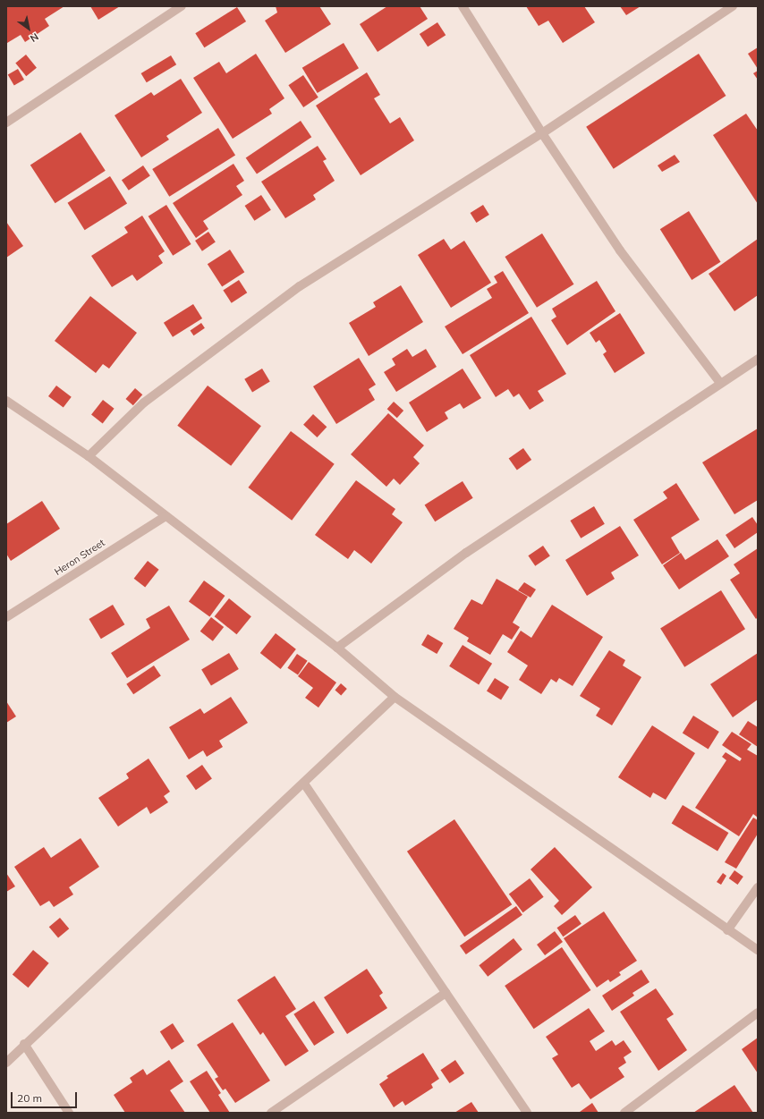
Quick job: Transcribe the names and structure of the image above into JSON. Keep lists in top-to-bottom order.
{
  "streets": {
    "street": ["Heron Street"]
  },
  "scale_bar": "20 m",
  "north": "bottom right"
}
